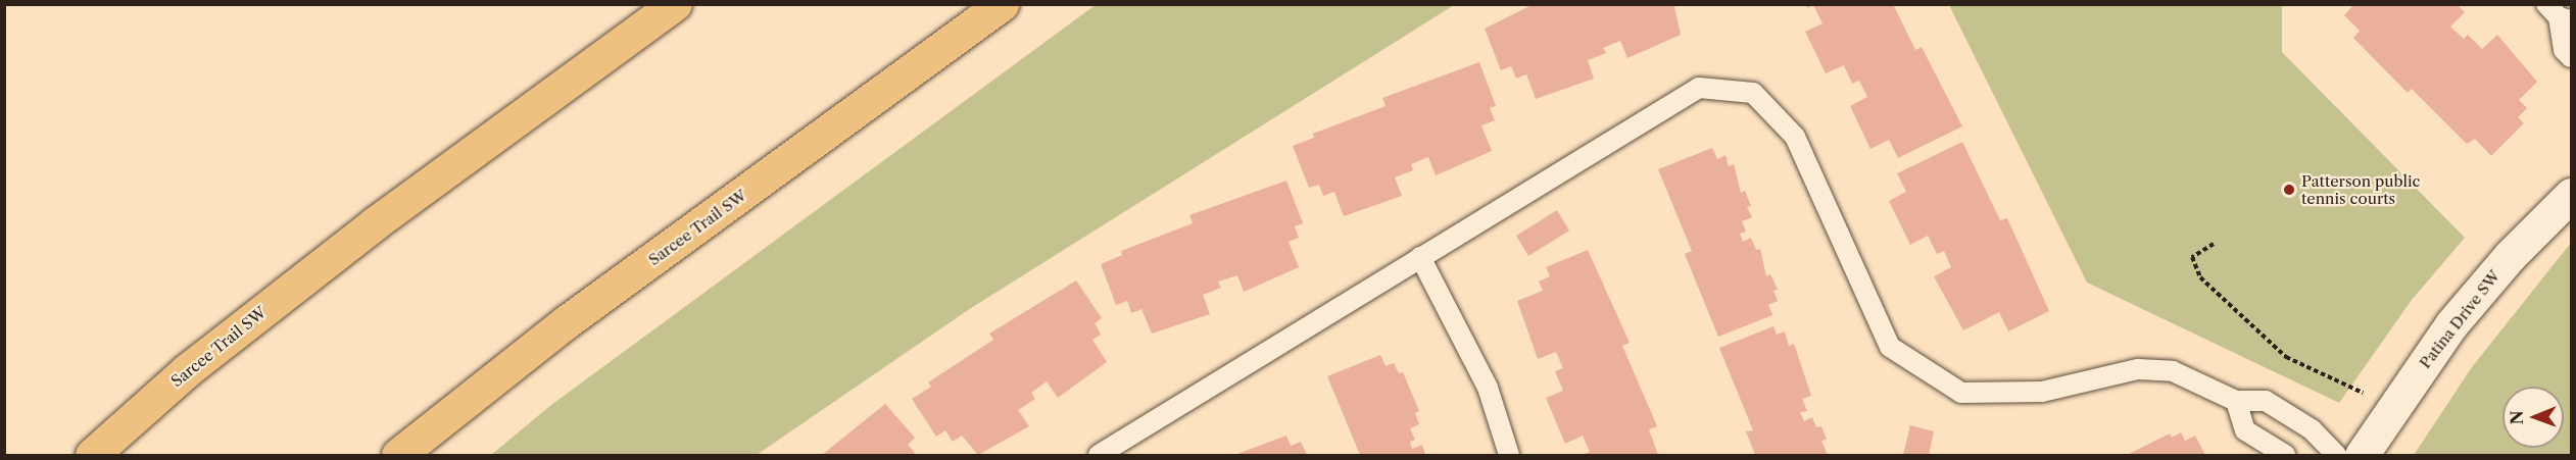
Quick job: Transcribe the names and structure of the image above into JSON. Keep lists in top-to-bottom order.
{
  "streets": {
    "highway": ["Sarcee Trail SW"],
    "street": ["Patina Drive SW"]
  },
  "places": ["Patterson public tennis courts"],
  "north": "left"
}
